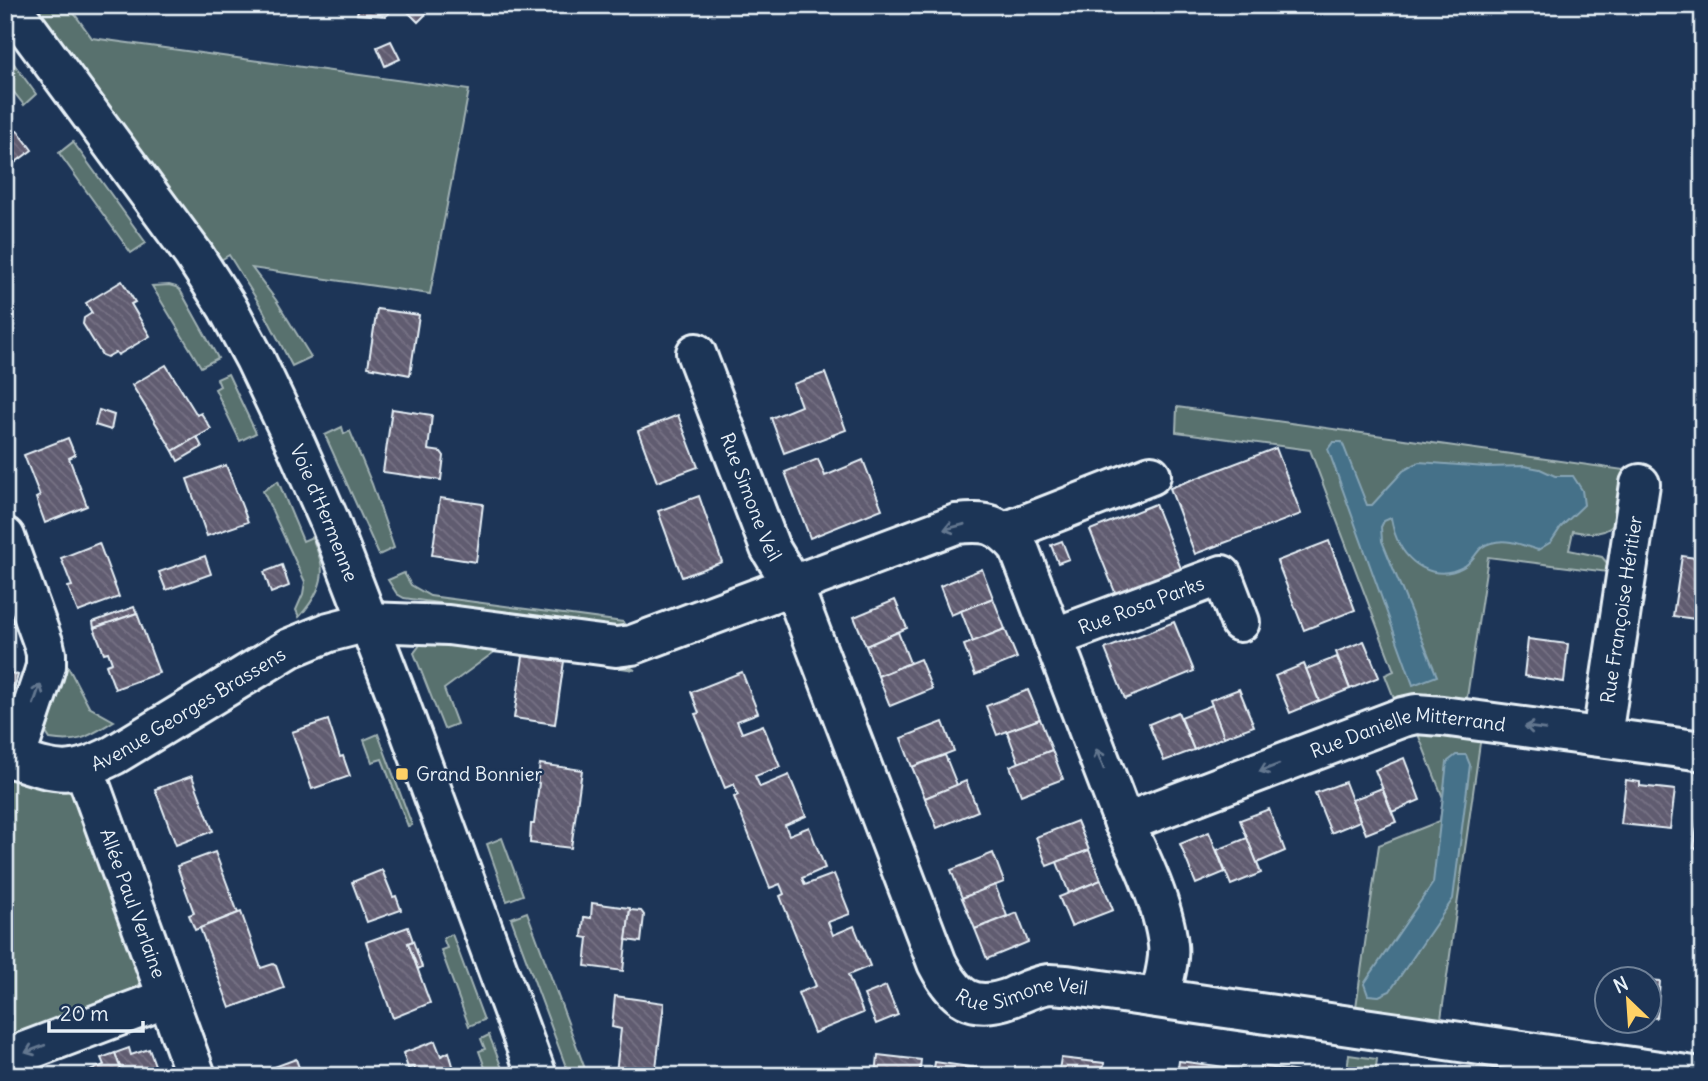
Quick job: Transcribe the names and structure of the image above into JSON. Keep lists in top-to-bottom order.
{
  "streets": {
    "street": [
      "Rue Simone Veil",
      "Voie d'Hermenne",
      "Rue Rosa Parks",
      "Rue Françoise Héritier",
      "Avenue Georges Brassens",
      "Rue Danielle Mitterrand",
      "Allée Paul Verlaine"
    ]
  },
  "crossings": [
    ["Rue Simone Veil", "Avenue Georges Brassens"],
    ["Voie d'Hermenne", "Avenue Georges Brassens"],
    ["Rue Françoise Héritier", "Rue Danielle Mitterrand"],
    ["Avenue Georges Brassens", "Allée Paul Verlaine"]
  ],
  "one_way": ["Rue Danielle Mitterrand"],
  "places": {
    "transit": ["Grand Bonnier"]
  },
  "scale_bar": "20 m",
  "north": "top left"
}
